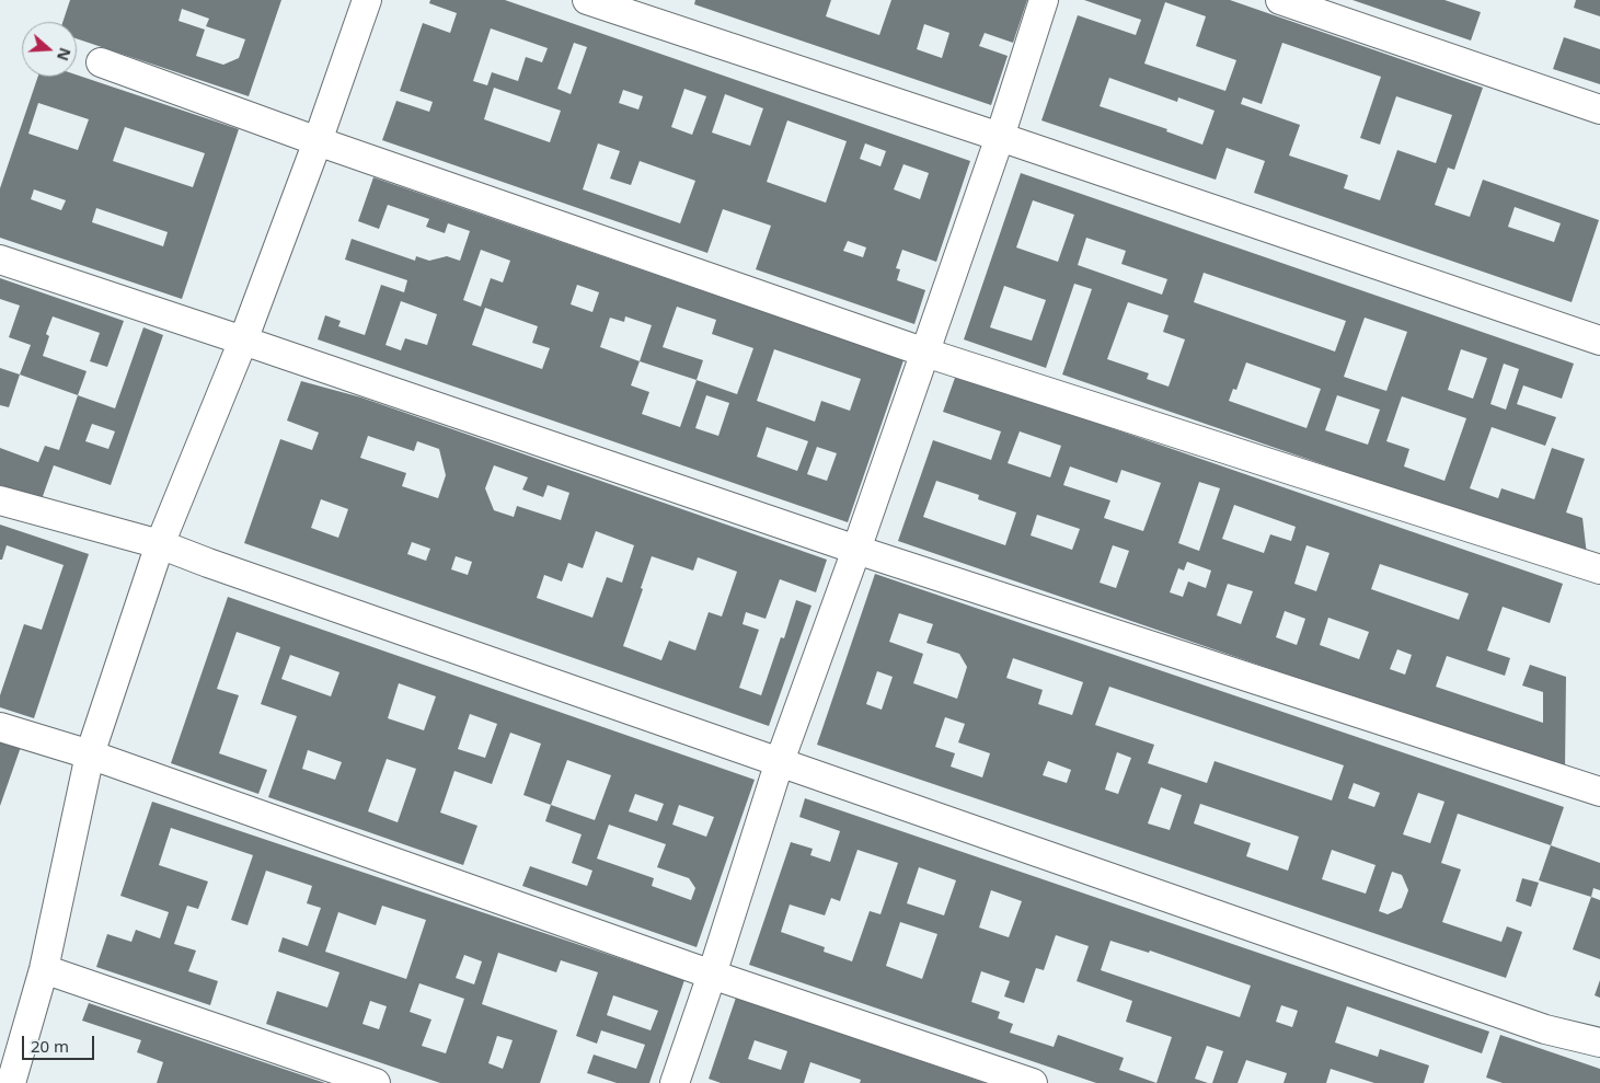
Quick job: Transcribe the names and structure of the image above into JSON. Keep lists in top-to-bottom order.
{
  "scale_bar": "20 m",
  "north": "right"
}
